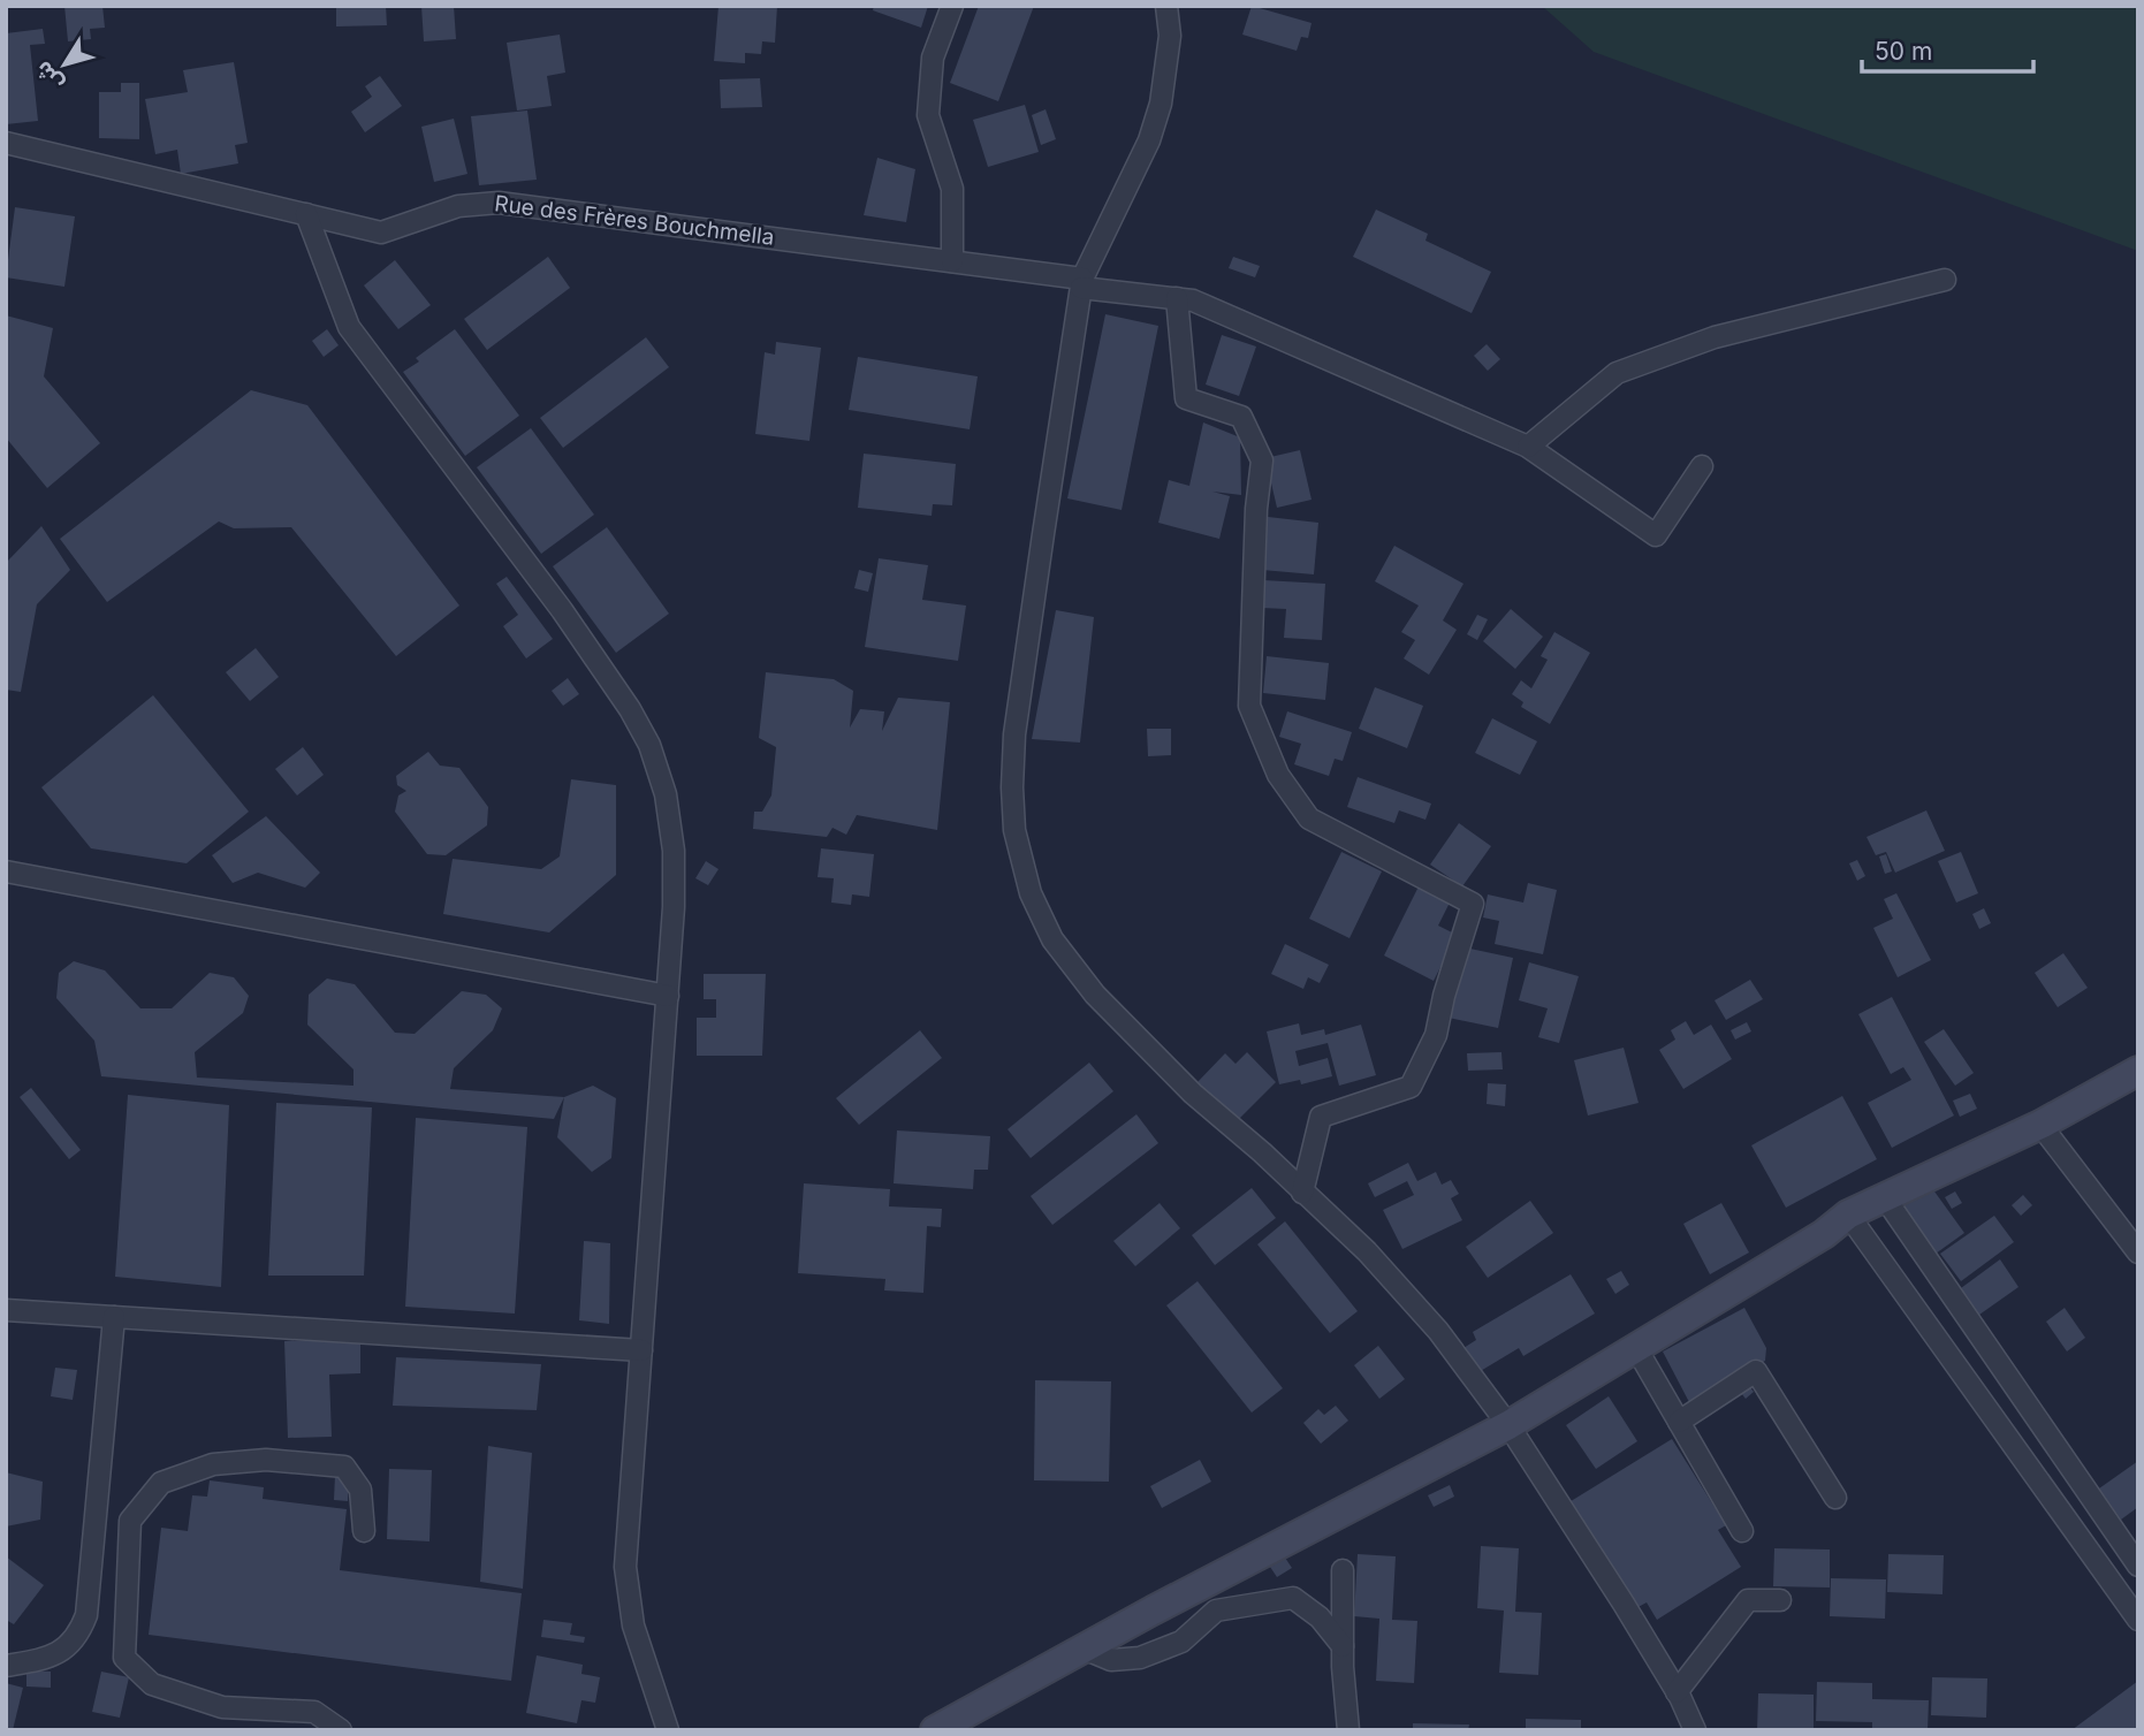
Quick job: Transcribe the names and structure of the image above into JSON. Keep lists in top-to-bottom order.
{
  "streets": {
    "street": ["Rue des Frères Bouchmella"]
  },
  "scale_bar": "50 m",
  "north": "bottom left"
}
